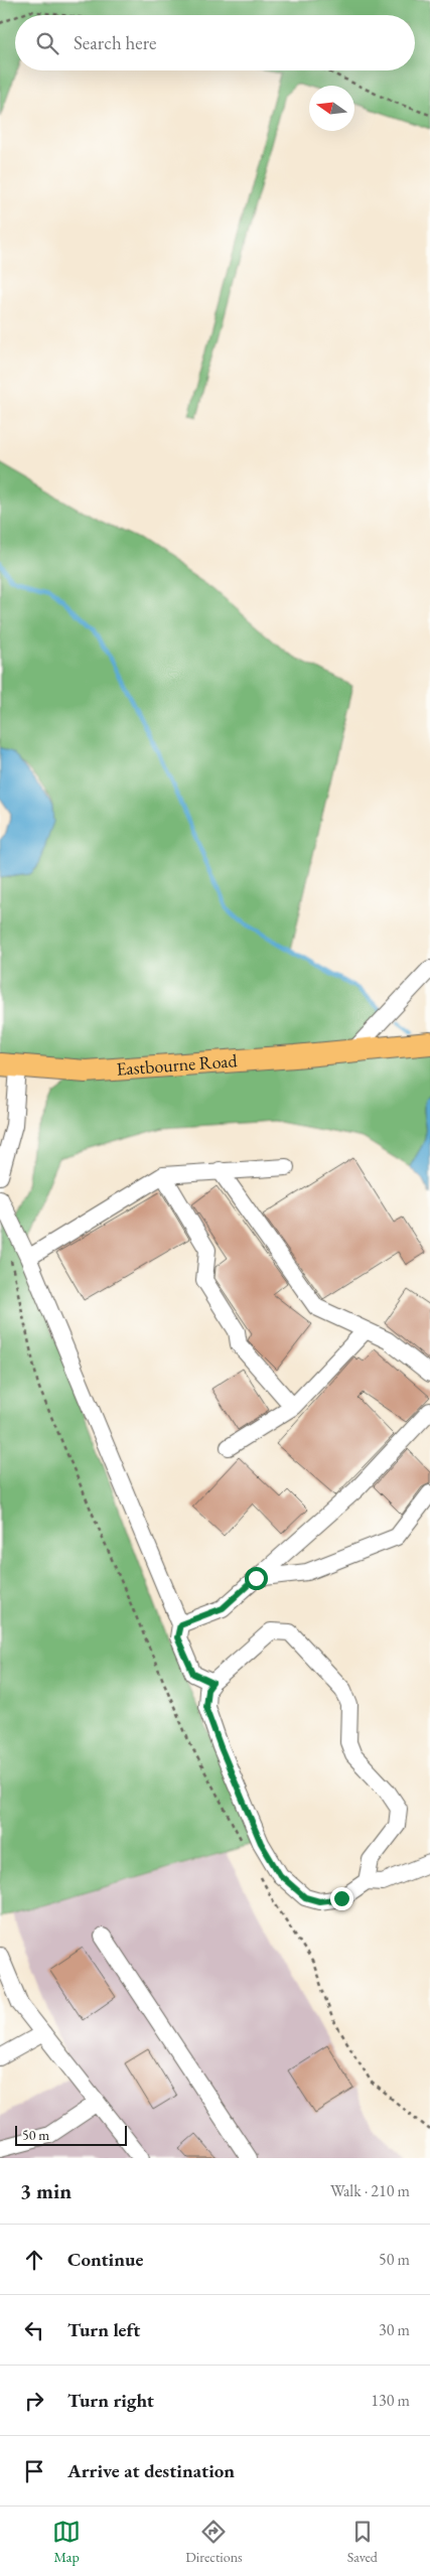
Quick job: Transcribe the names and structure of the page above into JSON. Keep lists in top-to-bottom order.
{
  "streets": {
    "highway": ["Eastbourne Road"]
  },
  "scale_bar": "50 m",
  "north": "left",
  "page": {
    "search": "Search here",
    "scale": "50 m",
    "heading": ["3 min", "Walk · 210 m"],
    "list": [
      ["Continue", "50 m"],
      ["Turn left", "30 m"],
      ["Turn right", "130 m"],
      "Arrive at destination"
    ],
    "nav": ["Map", "Directions", "Saved"]
  }
}
